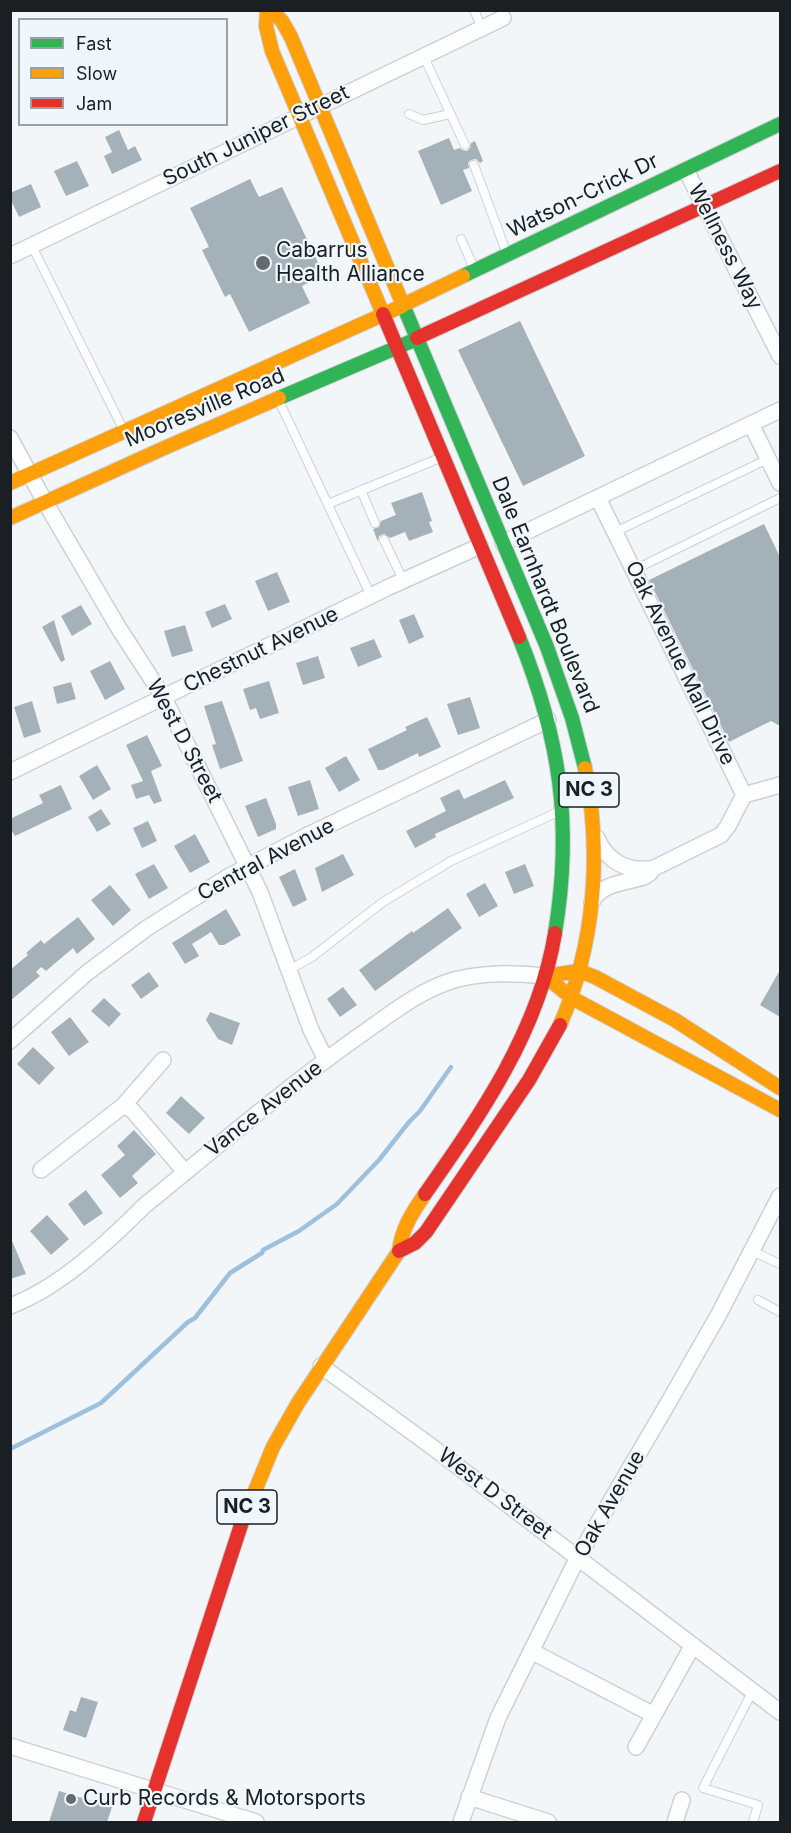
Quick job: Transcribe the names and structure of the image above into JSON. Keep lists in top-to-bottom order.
{
  "streets": {
    "main road": [
      "Watson-Crick Dr",
      "Mooresville Road",
      "Dale Earnhardt Boulevard",
      "NC 3",
      "Vance Avenue"
    ],
    "street": [
      "South Juniper Street",
      "Wellness Way",
      "Chestnut Avenue",
      "Oak Avenue Mall Drive",
      "West D Street",
      "Central Avenue",
      "Oak Avenue"
    ]
  },
  "crossings": [
    ["South Juniper Street", "Dale Earnhardt Boulevard"],
    ["Watson-Crick Dr", "Wellness Way"],
    ["Watson-Crick Dr", "Mooresville Road"],
    ["Watson-Crick Dr", "Dale Earnhardt Boulevard"],
    ["Mooresville Road", "Dale Earnhardt Boulevard"],
    ["Mooresville Road", "West D Street"],
    ["Dale Earnhardt Boulevard", "Chestnut Avenue"],
    ["Dale Earnhardt Boulevard", "West D Street"],
    ["Dale Earnhardt Boulevard", "Central Avenue"],
    ["Dale Earnhardt Boulevard", "Vance Avenue"],
    ["Chestnut Avenue", "West D Street"],
    ["West D Street", "Central Avenue"],
    ["West D Street", "Vance Avenue"],
    ["West D Street", "Oak Avenue"]
  ],
  "places": ["Cabarrus Health Alliance", "Curb Records & Motorsports"],
  "legend": ["Fast", "Slow", "Jam"]
}
